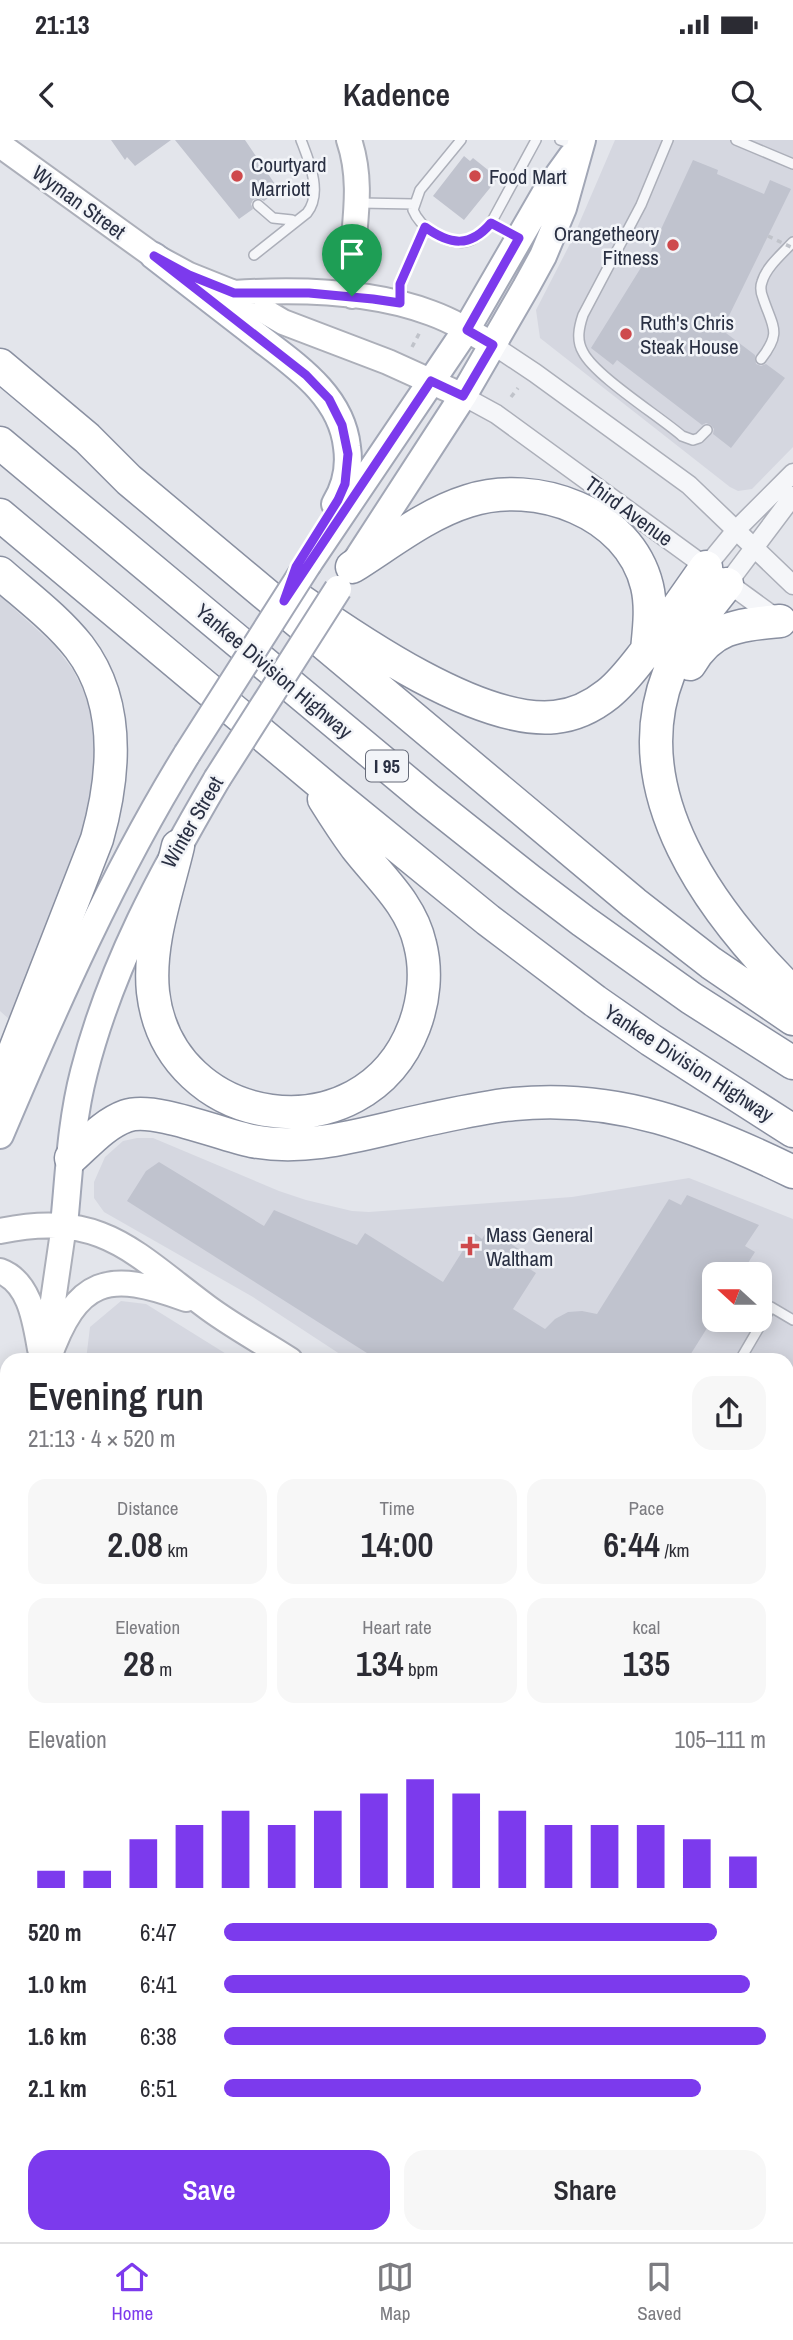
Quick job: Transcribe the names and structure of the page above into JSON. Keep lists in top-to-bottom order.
{
  "streets": {
    "highway": ["Yankee Division Highway", "I 95"],
    "main road": ["Winter Street"],
    "street": ["Wyman Street", "Third Avenue"]
  },
  "crossings": [
    ["Wyman Street", "Third Avenue"],
    ["Wyman Street", "Winter Street"],
    ["Third Avenue", "Winter Street"]
  ],
  "places": {
    "other": [
      "Courtyard Marriott",
      "Food Mart",
      "Orangetheory Fitness",
      "Ruth's Chris Steak House"
    ],
    "health": ["Mass General Waltham"]
  },
  "north": "left",
  "page": {
    "status": "21:13",
    "header": "Kadence",
    "heading": ["Evening run", "21:13 · 4 × 520 m"],
    "stats": [
      ["Distance", "2.08 km"],
      ["Time", "14:00"],
      ["Pace", "6:44 /km"],
      ["Elevation", "28 m"],
      ["Heart rate", "134 bpm"],
      ["kcal", "135"]
    ],
    "chart": ["Elevation", "105–111 m"],
    "list": [
      {
        "name": "520 m",
        "note": "6:47"
      },
      {
        "name": "1.0 km",
        "note": "6:41"
      },
      {
        "name": "1.6 km",
        "note": "6:38"
      },
      {
        "name": "2.1 km",
        "note": "6:51"
      }
    ],
    "buttons": ["Save", "Share"],
    "tabs": ["Home", "Map", "Saved"]
  }
}
